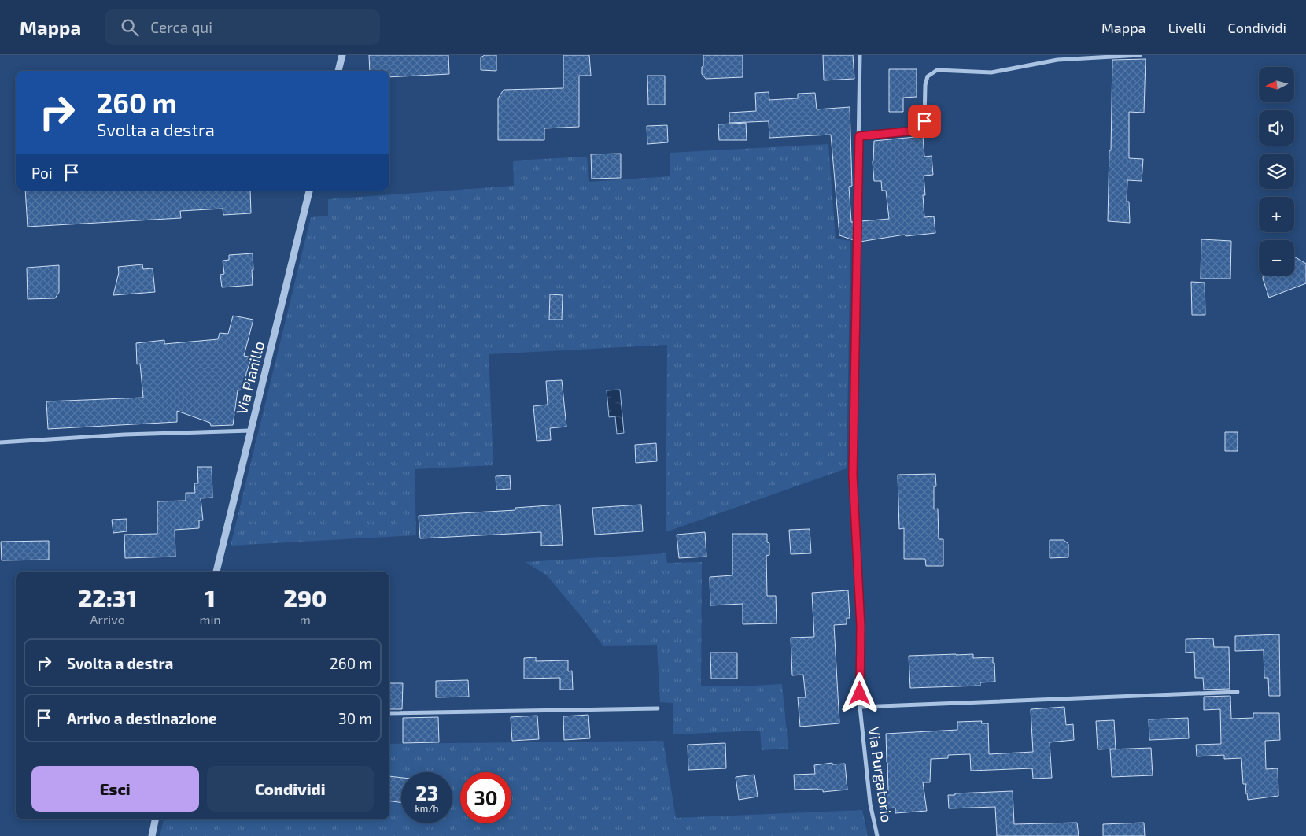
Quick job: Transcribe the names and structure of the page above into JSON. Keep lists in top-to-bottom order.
{
  "streets": {
    "street": ["Via Pianillo", "Via Purgatorio"]
  },
  "north": "left",
  "page": {
    "header": "Mappa",
    "search": "Cerca qui",
    "nav": ["Mappa", "Livelli", "Condividi"],
    "map_buttons": ["+", "−"],
    "turn": ["260 m", "Svolta a destra"],
    "then": "Poi",
    "eta": [
      "22:31",
      "Arrivo",
      "1",
      "min",
      "290",
      "m"
    ],
    "list": [
      {
        "name": "Svolta a destra",
        "value": "260 m"
      },
      {
        "name": "Arrivo a destinazione",
        "value": "30 m"
      }
    ],
    "buttons": ["Esci", "Condividi"],
    "speed": "23 km/h",
    "limit": "30"
  }
}
